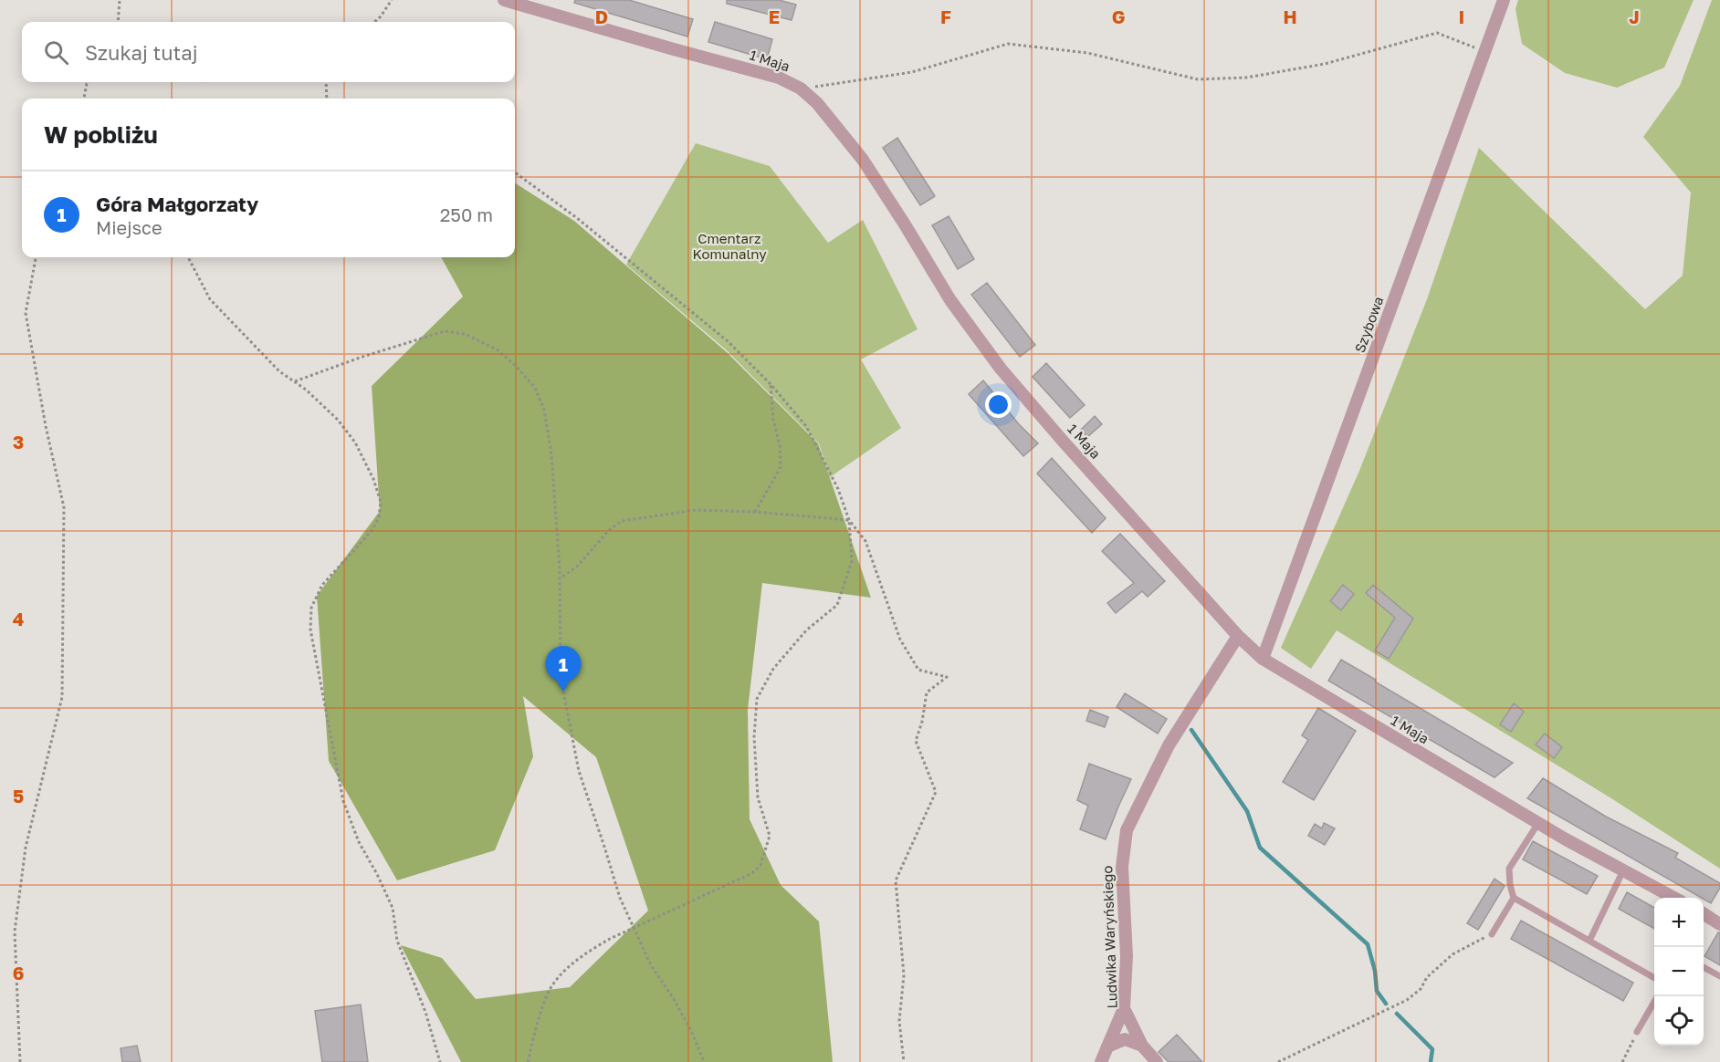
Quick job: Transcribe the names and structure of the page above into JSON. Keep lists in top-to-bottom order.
{
  "streets": {
    "street": ["1 Maja", "Szybowa", "Ludwika Waryńskiego"]
  },
  "crossings": [
    ["1 Maja", "Szybowa"],
    ["1 Maja", "Ludwika Waryńskiego"]
  ],
  "parks": ["Cmentarz Komunalny"],
  "page": {
    "search": "Szukaj tutaj",
    "heading": "W pobliżu",
    "list": [
      {
        "mark": "1",
        "name": "Góra Małgorzaty",
        "note": "Miejsce",
        "value": "250 m"
      }
    ],
    "pins": "1",
    "map_buttons": ["+", "−"]
  },
  "grid": {
    "columns": [
      "D",
      "E",
      "F",
      "G",
      "H",
      "I",
      "J"
    ],
    "rows": [
      "3",
      "4",
      "5",
      "6"
    ]
  }
}
